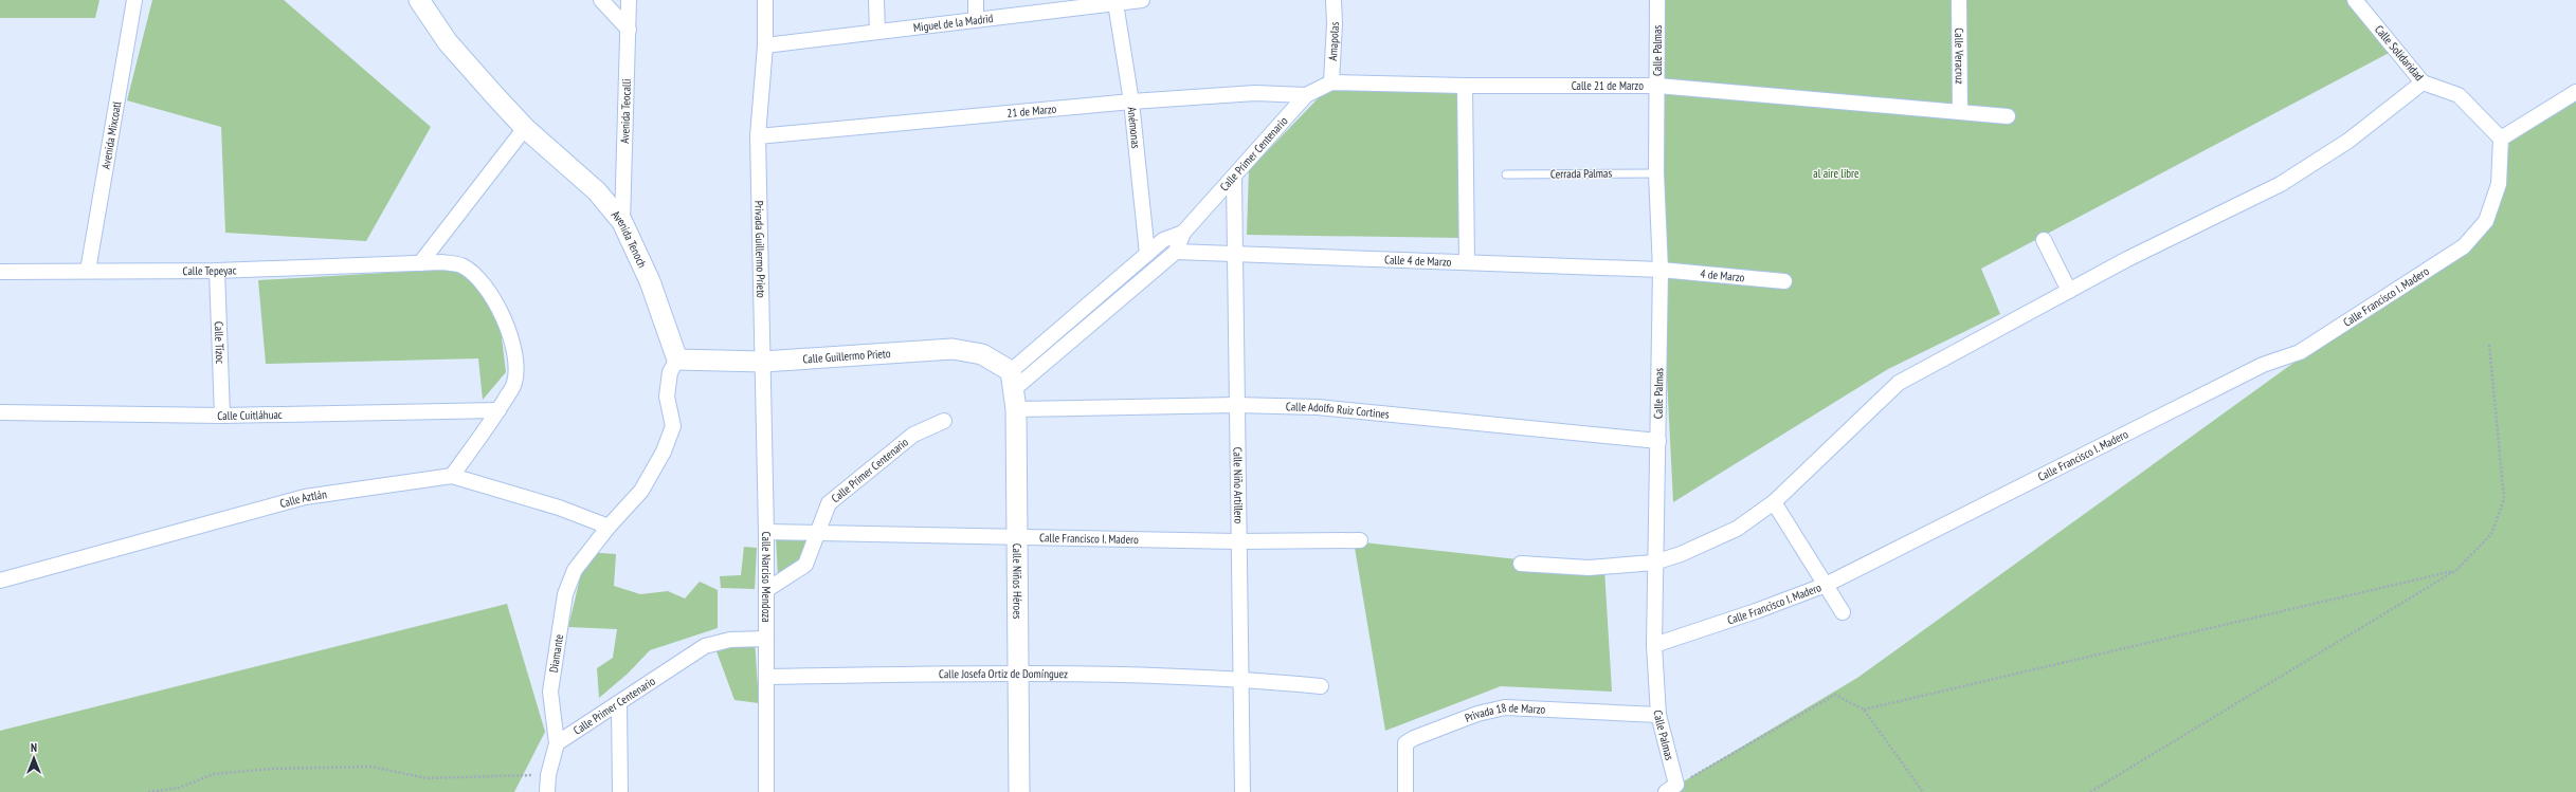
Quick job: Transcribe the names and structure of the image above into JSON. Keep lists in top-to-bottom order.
{
  "streets": {
    "street": [
      "Miguel de la Madrid",
      "Amapolas",
      "Calle Palmas",
      "Calle Solidaridad",
      "Calle Veracruz",
      "Calle 21 de Marzo",
      "Avenida Teocalli",
      "21 de Marzo",
      "Anémonas",
      "Avenida Mixcoatl",
      "Calle Primer Centenario",
      "Avenida Tenoch",
      "Privada Guillermo Prieto",
      "Calle 4 de Marzo",
      "Calle Tepeyac",
      "4 de Marzo",
      "Calle Francisco I. Madero",
      "Calle Tízoc",
      "Calle Guillermo Prieto",
      "Calle Adolfo Ruiz Cortines",
      "Calle Cuitláhuac",
      "Calle Niño Artillero",
      "Calle Aztlán",
      "Calle Narciso Mendoza",
      "Calle Niños Héroes",
      "Diamante",
      "Calle Josefa Ortiz de Domínguez",
      "Privada 18 de Marzo"
    ],
    "lane": ["Cerrada Palmas"]
  },
  "crossings": [
    ["Miguel de la Madrid", "Anémonas"],
    ["Amapolas", "Calle 21 de Marzo"],
    ["Amapolas", "Calle Primer Centenario"],
    ["Calle Palmas", "Calle 21 de Marzo"],
    ["Calle Palmas", "Cerrada Palmas"],
    ["Calle Palmas", "Calle 4 de Marzo"],
    ["Calle Palmas", "4 de Marzo"],
    ["Calle Palmas", "Calle Francisco I. Madero"],
    ["Calle Palmas", "Calle Adolfo Ruiz Cortines"],
    ["Calle Palmas", "Privada 18 de Marzo"],
    ["Calle Solidaridad", "Calle Francisco I. Madero"],
    ["Calle Veracruz", "Calle 21 de Marzo"],
    ["Calle 21 de Marzo", "Calle Primer Centenario"],
    ["Avenida Teocalli", "Avenida Tenoch"],
    ["21 de Marzo", "Anémonas"],
    ["21 de Marzo", "Calle Primer Centenario"],
    ["21 de Marzo", "Privada Guillermo Prieto"],
    ["Anémonas", "Calle Primer Centenario"],
    ["Avenida Mixcoatl", "Calle Tepeyac"],
    ["Calle Primer Centenario", "Calle 4 de Marzo"],
    ["Calle Primer Centenario", "Calle Francisco I. Madero"],
    ["Calle Primer Centenario", "Calle Guillermo Prieto"],
    ["Calle Primer Centenario", "Calle Niño Artillero"],
    ["Calle Primer Centenario", "Calle Narciso Mendoza"],
    ["Calle Primer Centenario", "Calle Niños Héroes"],
    ["Calle Primer Centenario", "Diamante"],
    ["Avenida Tenoch", "Calle Guillermo Prieto"],
    ["Privada Guillermo Prieto", "Calle Guillermo Prieto"],
    ["Privada Guillermo Prieto", "Calle Narciso Mendoza"],
    ["Calle 4 de Marzo", "4 de Marzo"],
    ["Calle 4 de Marzo", "Calle Niño Artillero"],
    ["Calle Tepeyac", "Calle Tízoc"],
    ["Calle Tepeyac", "Calle Cuitláhuac"],
    ["Calle Tepeyac", "Calle Aztlán"],
    ["Calle Francisco I. Madero", "Calle Niño Artillero"],
    ["Calle Francisco I. Madero", "Calle Narciso Mendoza"],
    ["Calle Francisco I. Madero", "Calle Niños Héroes"],
    ["Calle Tízoc", "Calle Cuitláhuac"],
    ["Calle Guillermo Prieto", "Calle Narciso Mendoza"],
    ["Calle Guillermo Prieto", "Calle Niños Héroes"],
    ["Calle Adolfo Ruiz Cortines", "Calle Niño Artillero"],
    ["Calle Adolfo Ruiz Cortines", "Calle Niños Héroes"],
    ["Calle Niño Artillero", "Calle Josefa Ortiz de Domínguez"],
    ["Calle Aztlán", "Diamante"],
    ["Calle Narciso Mendoza", "Calle Josefa Ortiz de Domínguez"],
    ["Calle Niños Héroes", "Calle Josefa Ortiz de Domínguez"]
  ],
  "parks": ["al aire libre"],
  "north": "top"
}
